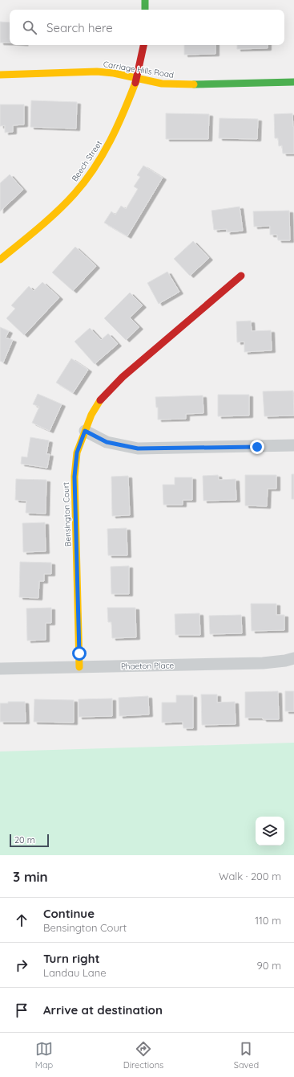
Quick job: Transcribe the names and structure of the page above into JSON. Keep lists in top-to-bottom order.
{
  "streets": {
    "street": [
      "Carriage Hills Road",
      "Beech Street",
      "Bensington Court",
      "Phaeton Place"
    ]
  },
  "crossings": [
    ["Carriage Hills Road", "Beech Street"],
    ["Bensington Court", "Phaeton Place"]
  ],
  "scale_bar": "20 m",
  "page": {
    "search": "Search here",
    "scale": "20 m",
    "heading": ["3 min", "Walk · 200 m"],
    "list": [
      ["Continue", "Bensington Court", "110 m"],
      ["Turn right", "Landau Lane", "90 m"],
      "Arrive at destination"
    ],
    "nav": ["Map", "Directions", "Saved"]
  }
}
